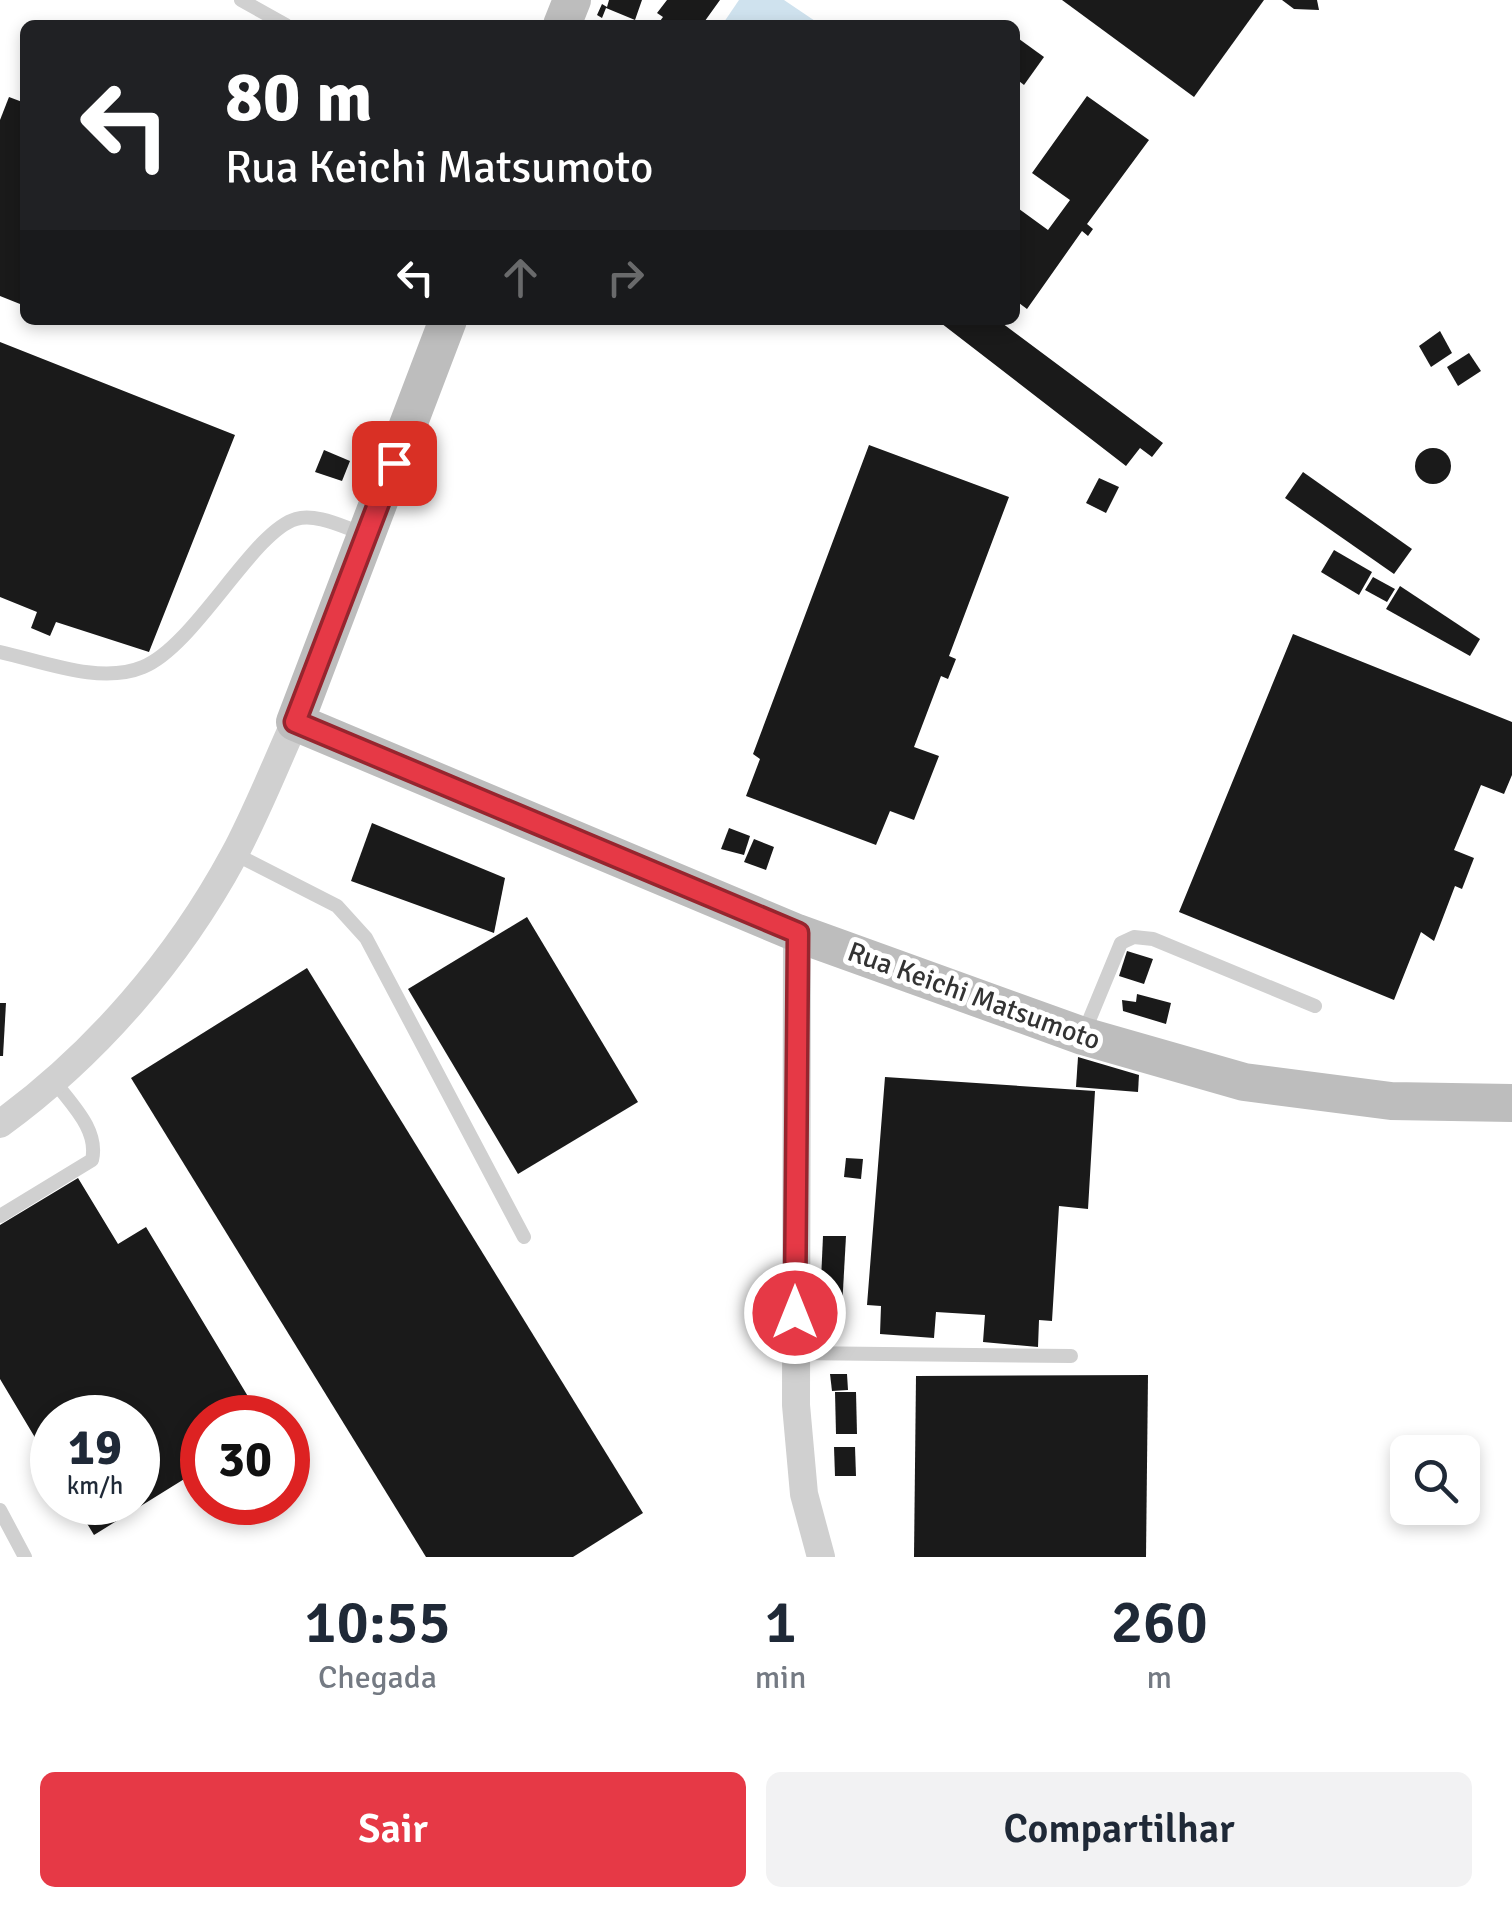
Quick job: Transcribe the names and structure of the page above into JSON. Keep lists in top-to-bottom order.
{
  "streets": {
    "main road": ["Rua Keichi Matsumoto"]
  },
  "page": {
    "turn": ["80 m", "Rua Keichi Matsumoto"],
    "speed": "19 km/h",
    "limit": "30",
    "eta": [
      "10:55",
      "Chegada",
      "1",
      "min",
      "260",
      "m"
    ],
    "buttons": ["Sair", "Compartilhar"]
  }
}
